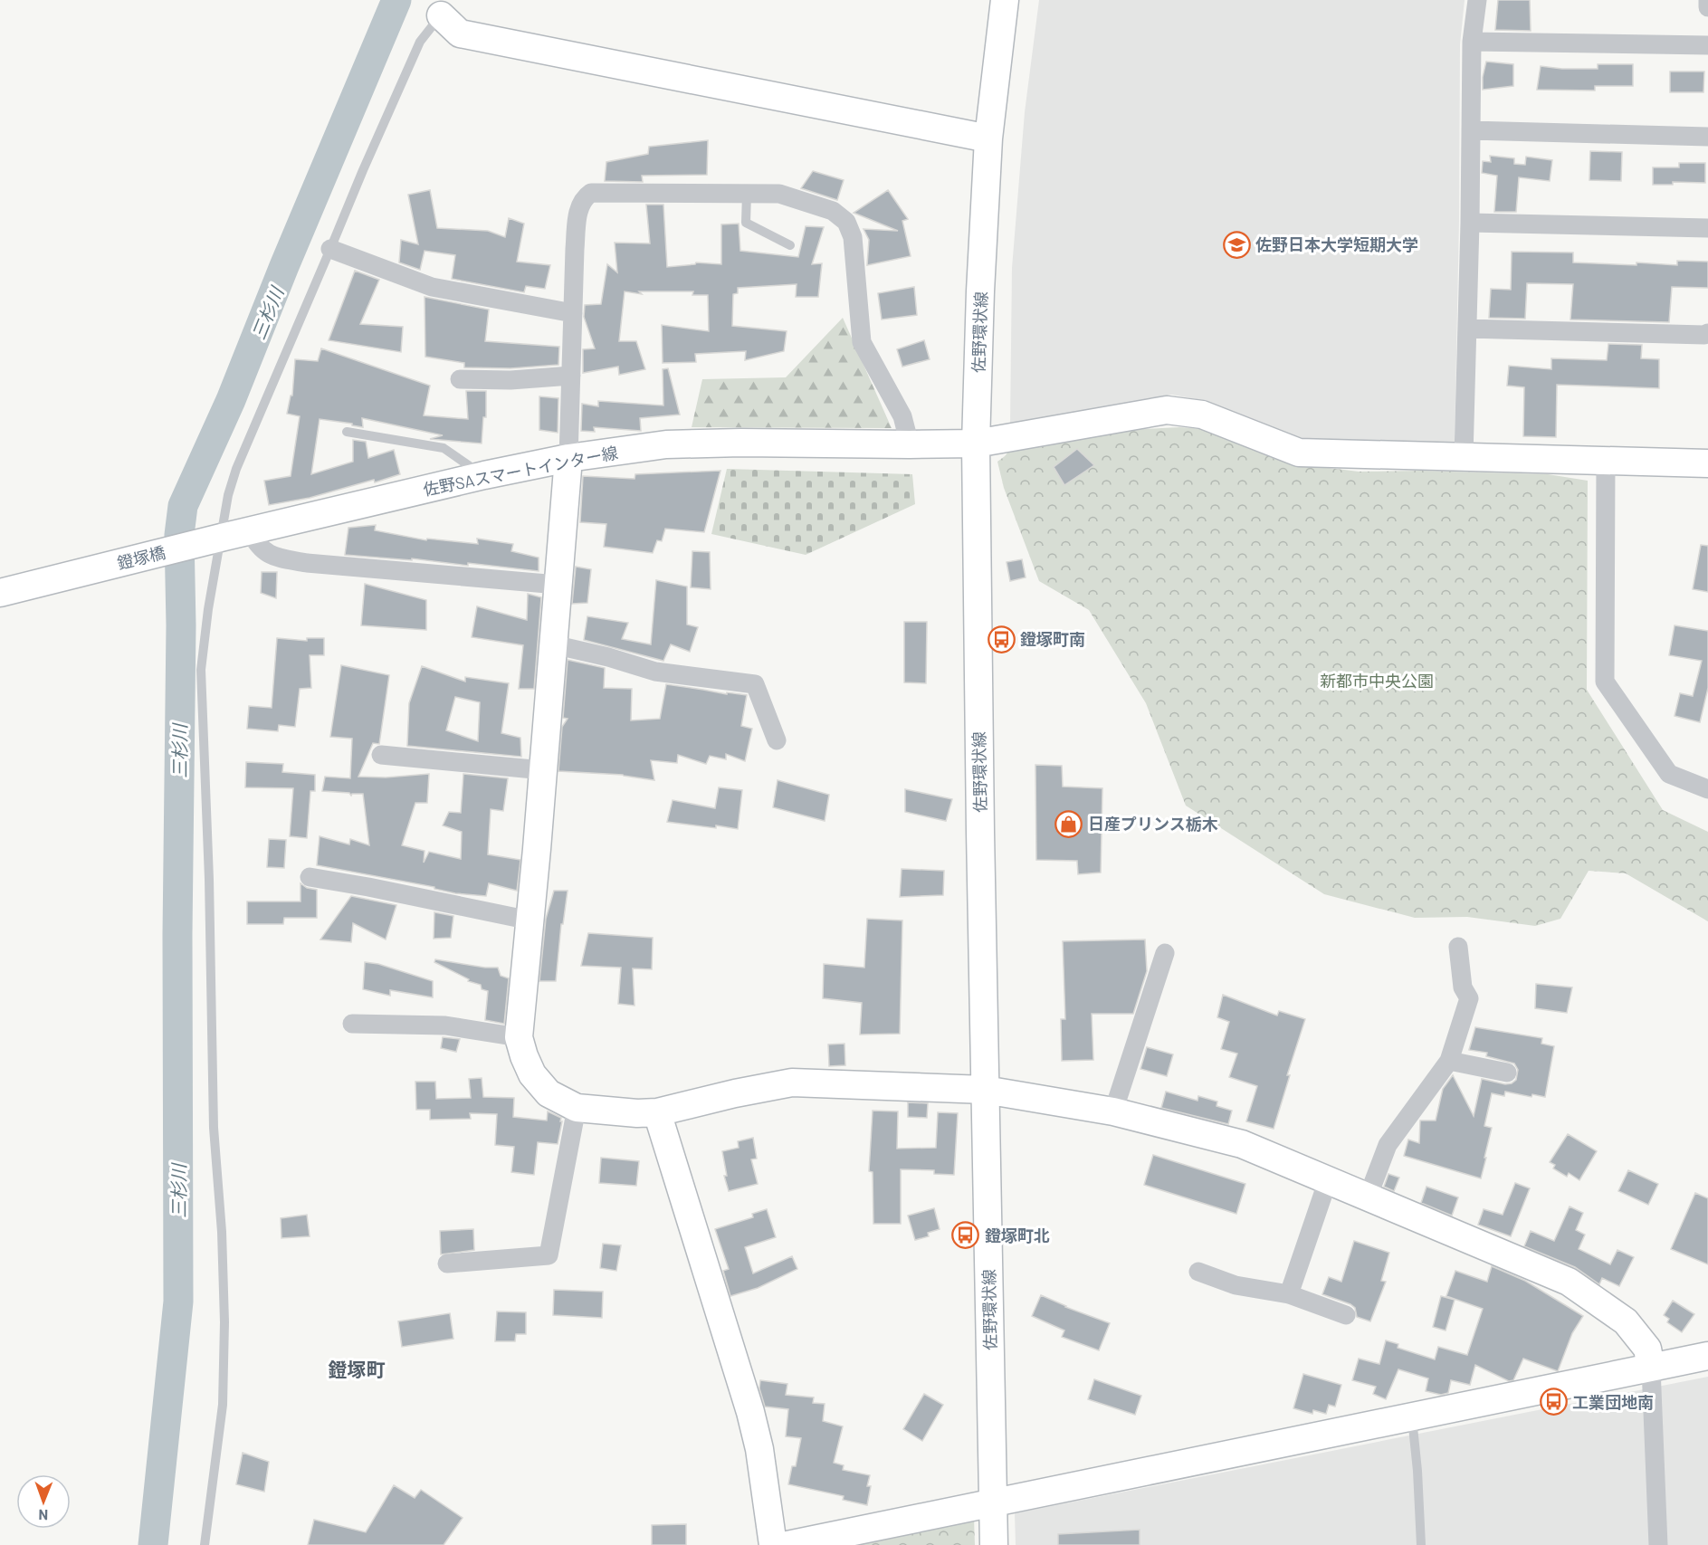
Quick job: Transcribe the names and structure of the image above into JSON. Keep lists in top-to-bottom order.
{
  "streets": {
    "street": ["佐野環状線", "佐野SAスマートインター線", "鐙塚橋"]
  },
  "crossings": [
    ["佐野環状線", "佐野SAスマートインター線"],
    ["佐野SAスマートインター線", "鐙塚橋"]
  ],
  "districts": ["鐙塚町"],
  "water": ["三杉川"],
  "parks": ["新都市中央公園"],
  "places": {
    "school or university": ["佐野日本大学短期大学"],
    "bus stop": ["鐙塚町南", "鐙塚町北", "工業団地南"],
    "shop": ["日産プリンス栃木"]
  },
  "north": "bottom"
}
